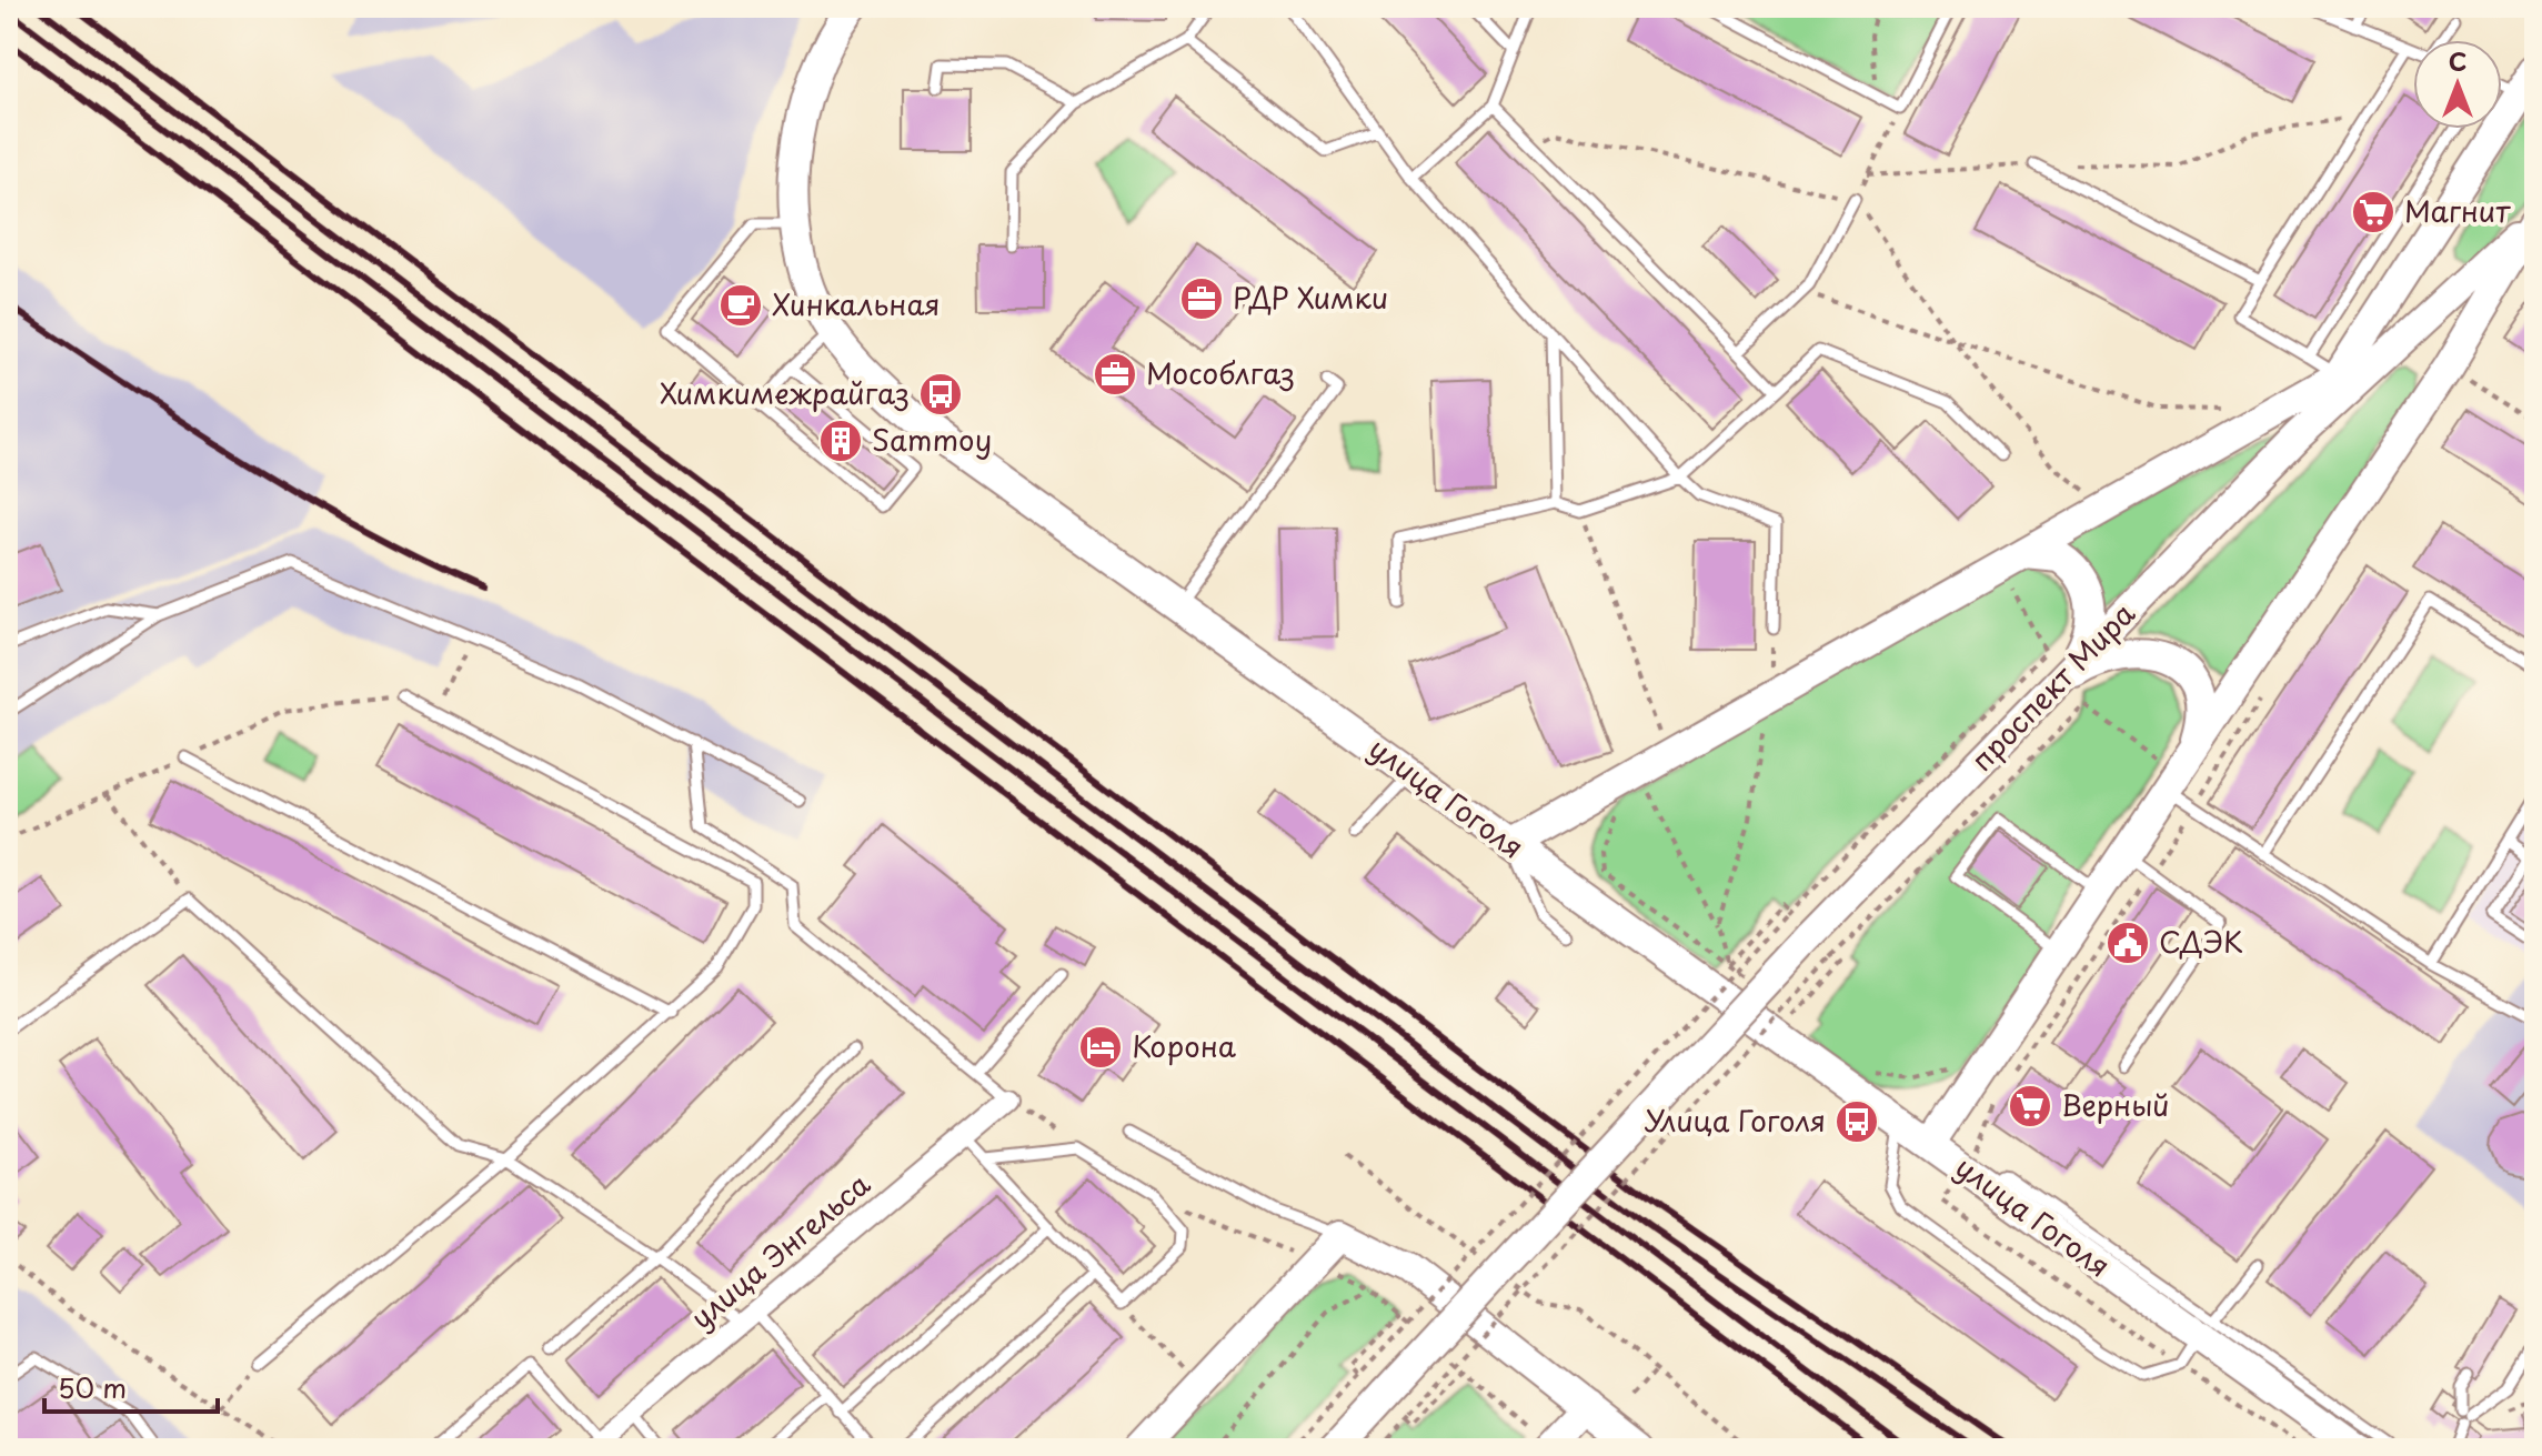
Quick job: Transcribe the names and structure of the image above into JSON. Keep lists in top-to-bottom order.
{
  "streets": {
    "street": ["проспект Мира", "улица Гоголя", "улица Энгельса"]
  },
  "places": {
    "supermarket": ["Магнит", "Верный"],
    "office": ["РДР Химки", "Мособлгаз"],
    "cafe": ["Хинкальная"],
    "bus stop": ["Химкимежрайгаз", "Улица Гоголя"],
    "building": ["Sammoy"],
    "public building": ["СДЭК"],
    "hotel": ["Корона"]
  },
  "scale_bar": "50 m",
  "north": "top"
}
